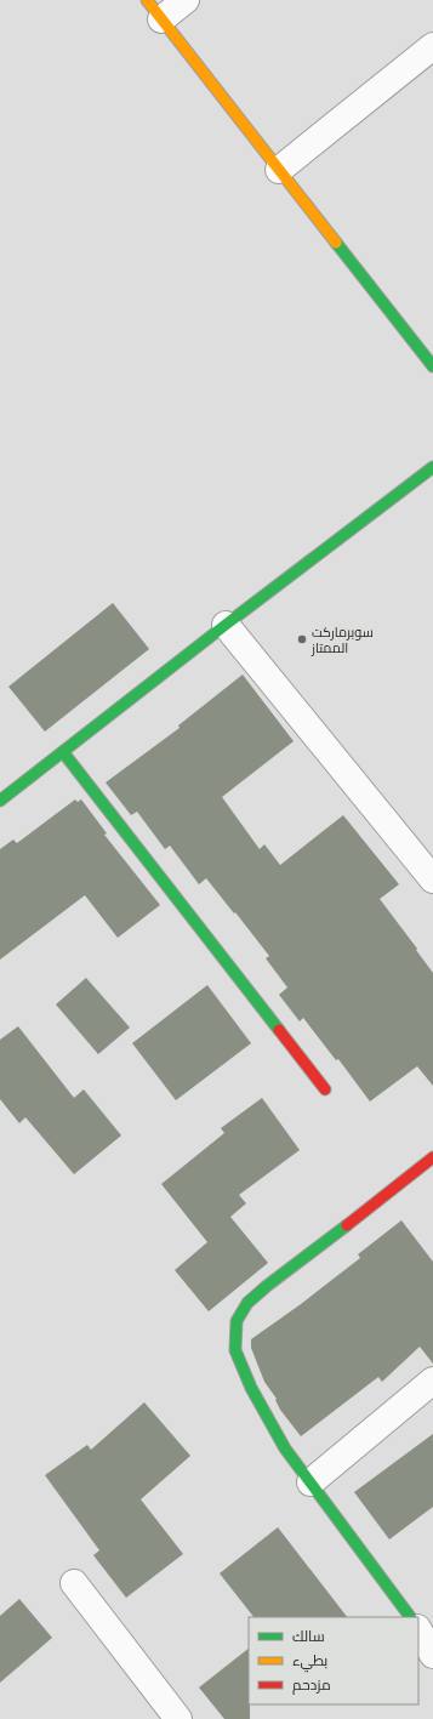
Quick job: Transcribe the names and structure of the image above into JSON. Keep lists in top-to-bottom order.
{
  "places": ["سوبرماركت الممتاز"],
  "legend": ["سالك", "بطيء", "مزدحم"]
}
